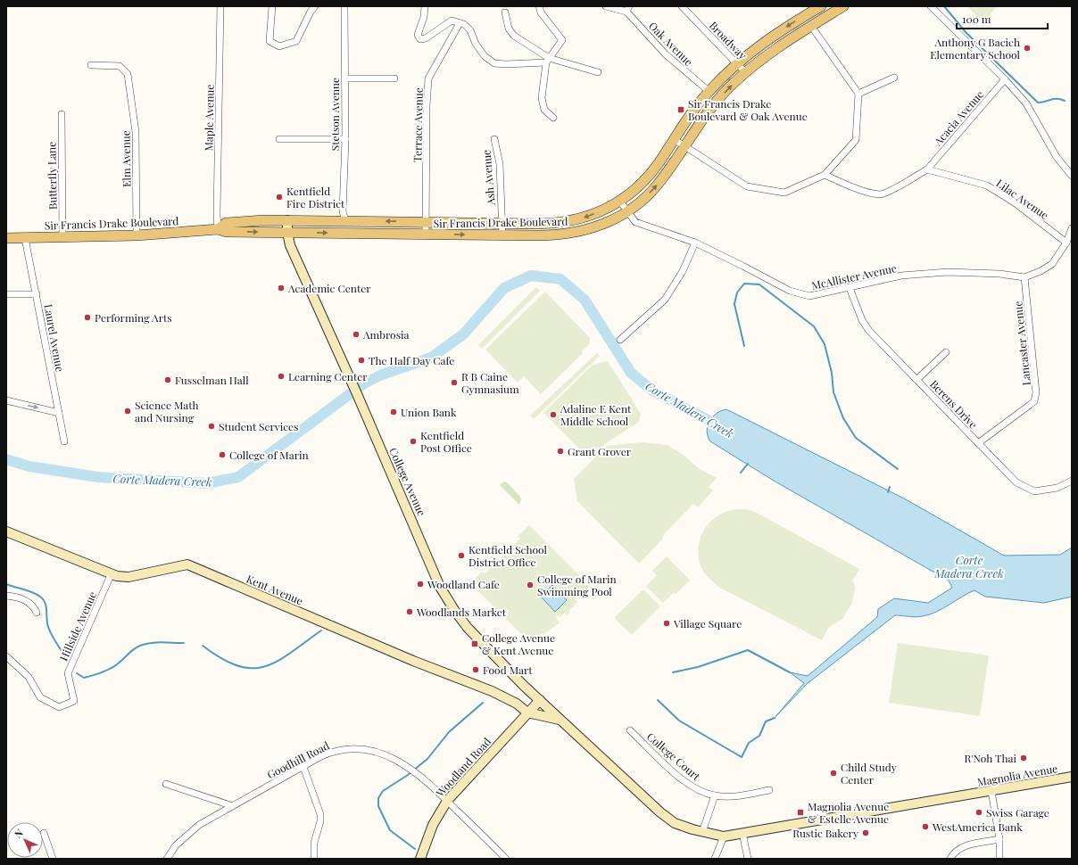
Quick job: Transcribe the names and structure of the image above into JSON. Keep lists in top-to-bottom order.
{
  "streets": {
    "main road": [
      "Sir Francis Drake Boulevard",
      "College Avenue",
      "Kent Avenue",
      "Woodland Road",
      "Magnolia Avenue"
    ],
    "street": [
      "Broadway",
      "Oak Avenue",
      "Stetson Avenue",
      "Maple Avenue",
      "Acacia Avenue",
      "Terrace Avenue",
      "Elm Avenue",
      "Butterfly Lane",
      "Ash Avenue",
      "Lilac Avenue",
      "McAllister Avenue",
      "Laurel Avenue",
      "Lancaster Avenue",
      "Berens Drive",
      "Hillside Avenue",
      "College Court",
      "Goodhill Road"
    ]
  },
  "crossings": [
    ["Broadway", "Sir Francis Drake Boulevard"],
    ["Oak Avenue", "Sir Francis Drake Boulevard"],
    ["Stetson Avenue", "Sir Francis Drake Boulevard"],
    ["Maple Avenue", "Sir Francis Drake Boulevard"],
    ["Acacia Avenue", "Lilac Avenue"],
    ["Terrace Avenue", "Sir Francis Drake Boulevard"],
    ["Elm Avenue", "Sir Francis Drake Boulevard"],
    ["Butterfly Lane", "Sir Francis Drake Boulevard"],
    ["Ash Avenue", "Sir Francis Drake Boulevard"],
    ["Lilac Avenue", "McAllister Avenue"],
    ["Sir Francis Drake Boulevard", "McAllister Avenue"],
    ["Sir Francis Drake Boulevard", "Laurel Avenue"],
    ["Sir Francis Drake Boulevard", "College Avenue"],
    ["McAllister Avenue", "Lancaster Avenue"],
    ["McAllister Avenue", "Berens Drive"],
    ["Lancaster Avenue", "Berens Drive"],
    ["College Avenue", "Woodland Road"],
    ["College Avenue", "Magnolia Avenue"],
    ["Kent Avenue", "Hillside Avenue"],
    ["Kent Avenue", "Woodland Road"],
    ["Goodhill Road", "Woodland Road"]
  ],
  "water": ["Corte Madera Creek"],
  "places": {
    "other": [
      "Anthony G Bacich Elementary School",
      "Kentfield Fire District",
      "Academic Center",
      "Performing Arts",
      "Ambrosia",
      "The Half Day Cafe",
      "Learning Center",
      "Fusselman Hall",
      "R B Caine Gymnasium",
      "Science Math and Nursing",
      "Union Bank",
      "Adaline E Kent Middle School",
      "Student Services",
      "Kentfield Post Office",
      "Grant Grover",
      "College of Marin",
      "Kentfield School District Office",
      "Woodland Cafe",
      "College of Marin Swimming Pool",
      "Woodlands Market",
      "Village Square",
      "Food Mart",
      "R'Noh Thai",
      "Child Study Center",
      "Swiss Garage",
      "WestAmerica Bank",
      "Rustic Bakery"
    ],
    "transit": ["Sir Francis Drake Boulevard & Oak Avenue", "College Avenue & Kent Avenue", "Magnolia Avenue & Estelle Avenue"]
  },
  "scale_bar": "100 m",
  "north": "top left"
}
